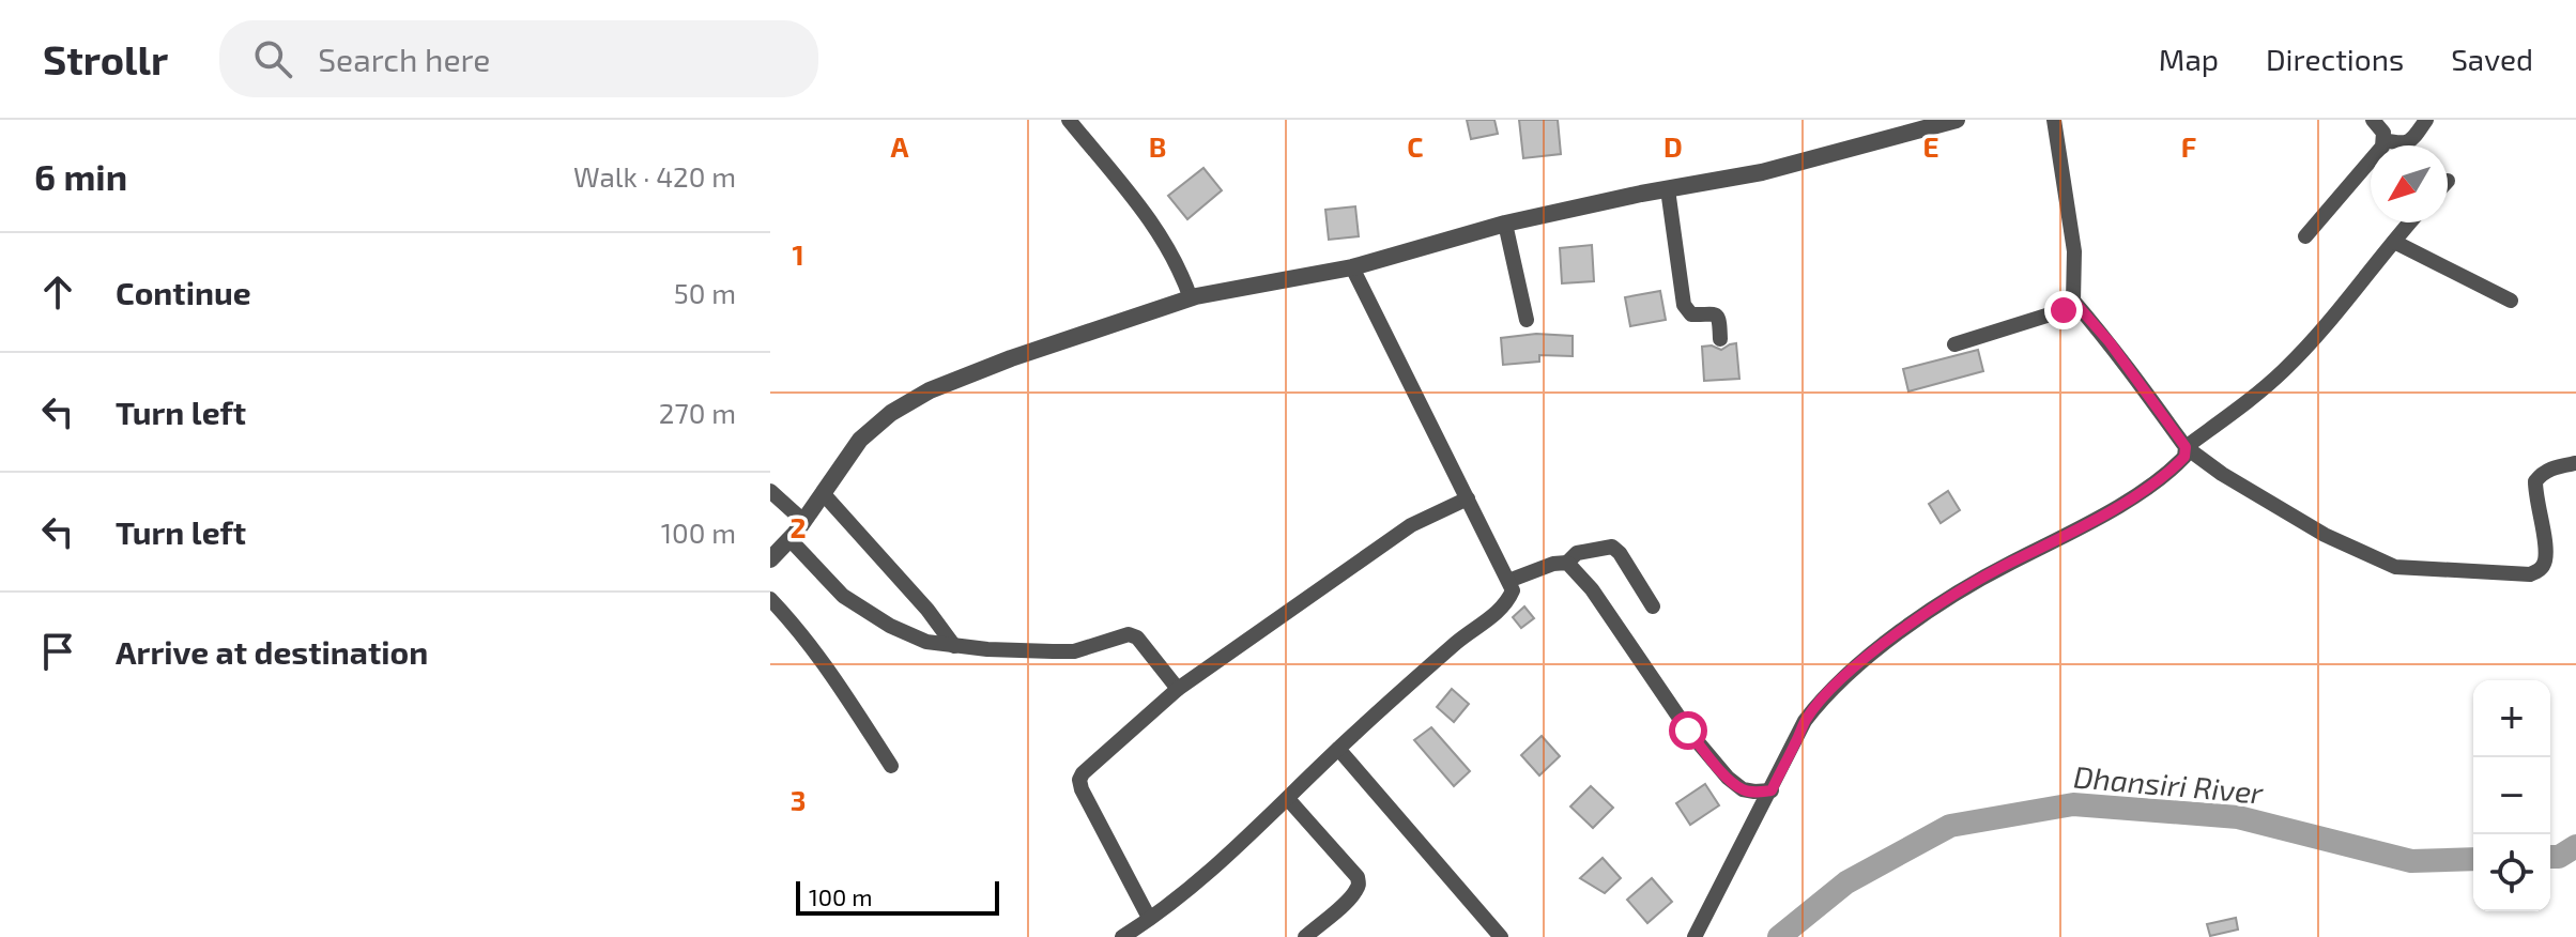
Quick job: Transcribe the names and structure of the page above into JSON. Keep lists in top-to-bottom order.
{
  "water": ["Dhansiri River"],
  "scale_bar": "100 m",
  "north": "bottom left",
  "page": {
    "header": "Strollr",
    "search": "Search here",
    "nav": ["Map", "Directions", "Saved"],
    "heading": ["6 min", "Walk · 420 m"],
    "list": [
      ["Continue", "50 m"],
      ["Turn left", "270 m"],
      ["Turn left", "100 m"],
      "Arrive at destination"
    ],
    "map_buttons": ["+", "−"],
    "scale": "100 m"
  },
  "grid": {
    "columns": [
      "A",
      "B",
      "C",
      "D",
      "E",
      "F"
    ],
    "rows": ["1", "2", "3"]
  }
}
